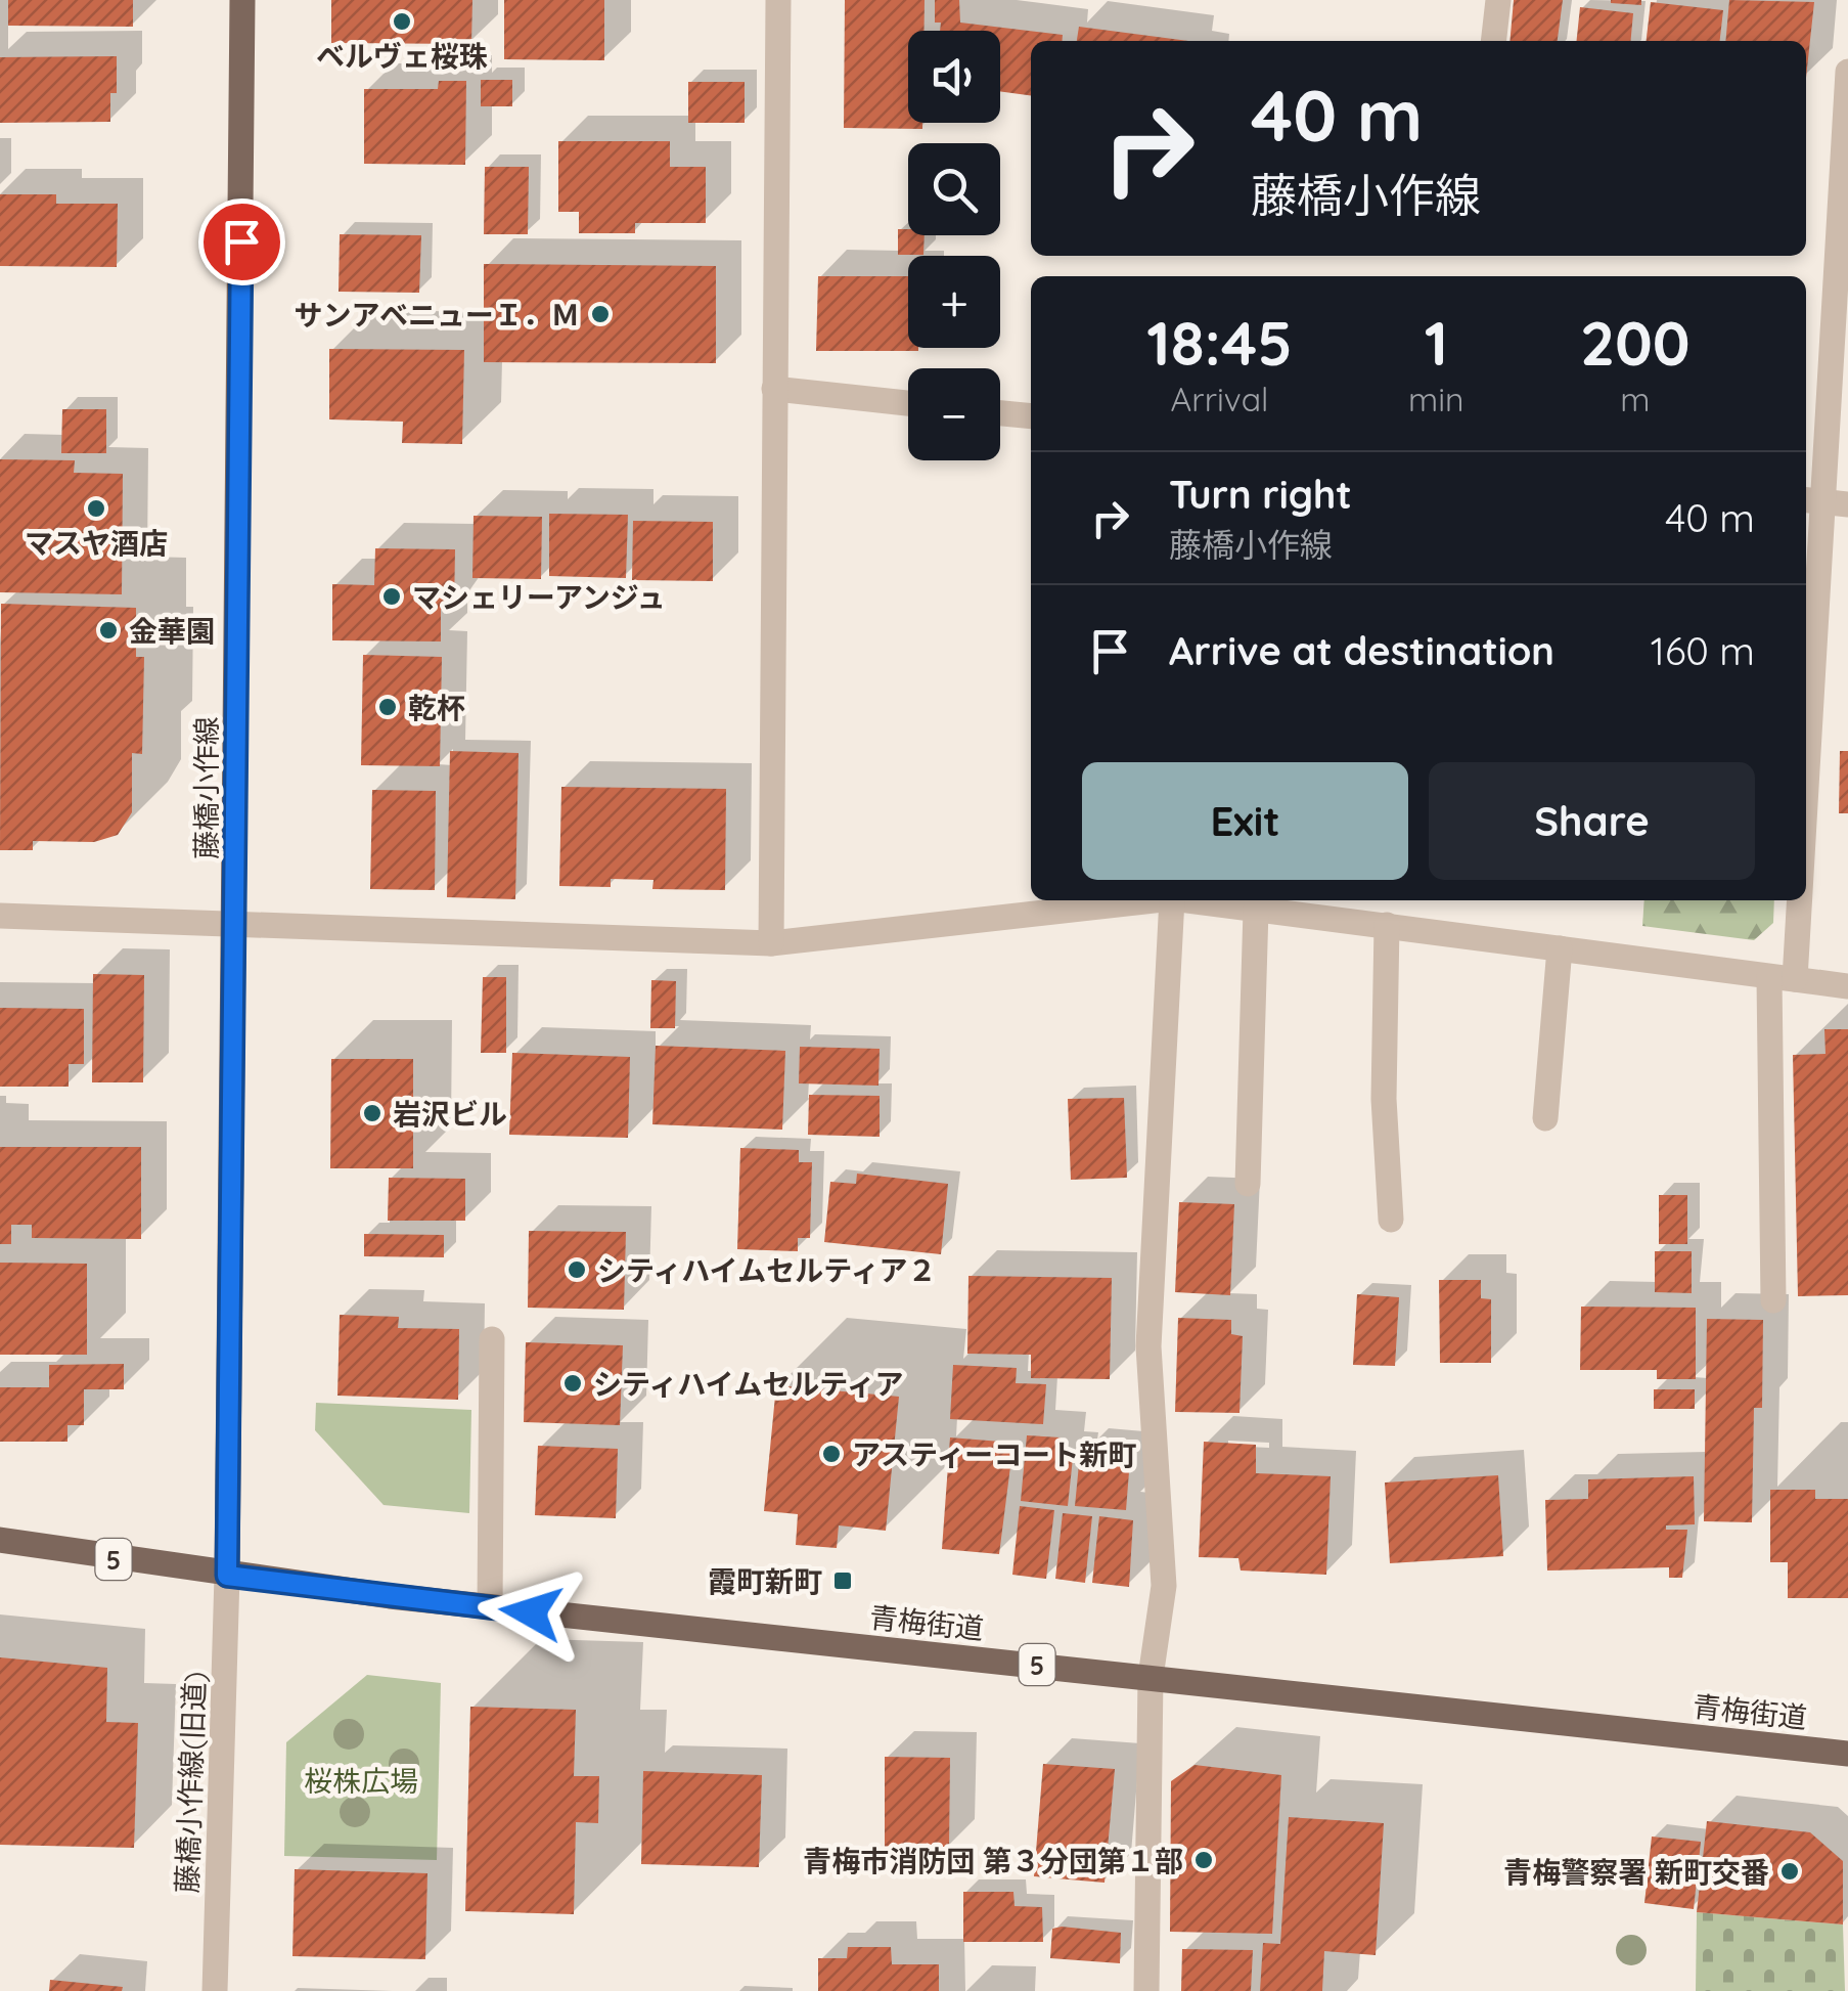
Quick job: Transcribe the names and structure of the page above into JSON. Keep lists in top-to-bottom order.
{
  "streets": {
    "main road": ["藤橋小作線", "5", "青梅街道"],
    "street": ["藤橋小作線(旧道)"]
  },
  "crossings": [
    ["藤橋小作線", "青梅街道"],
    ["藤橋小作線", "藤橋小作線(旧道)"],
    ["青梅街道", "藤橋小作線(旧道)"]
  ],
  "parks": ["桜株広場"],
  "places": {
    "other": [
      "ベルヴェ桜珠",
      "サンアベニューＩ．Ｍ",
      "マスヤ酒店",
      "マシェリーアンジュ",
      "金華園",
      "乾杯",
      "岩沢ビル",
      "シティハイムセルティア２",
      "シティハイムセルティア",
      "アスティーコート新町",
      "青梅市消防団 第３分団第１部",
      "青梅警察署 新町交番"
    ],
    "transit": ["霞町新町"]
  },
  "page": {
    "map_buttons": ["+", "−"],
    "turn": ["40 m", "藤橋小作線"],
    "eta": [
      "18:45",
      "Arrival",
      "1",
      "min",
      "200",
      "m"
    ],
    "list": [
      {
        "name": "Turn right",
        "note": "藤橋小作線",
        "value": "40 m"
      },
      {
        "name": "Arrive at destination",
        "value": "160 m"
      }
    ],
    "buttons": ["Exit", "Share"]
  }
}
